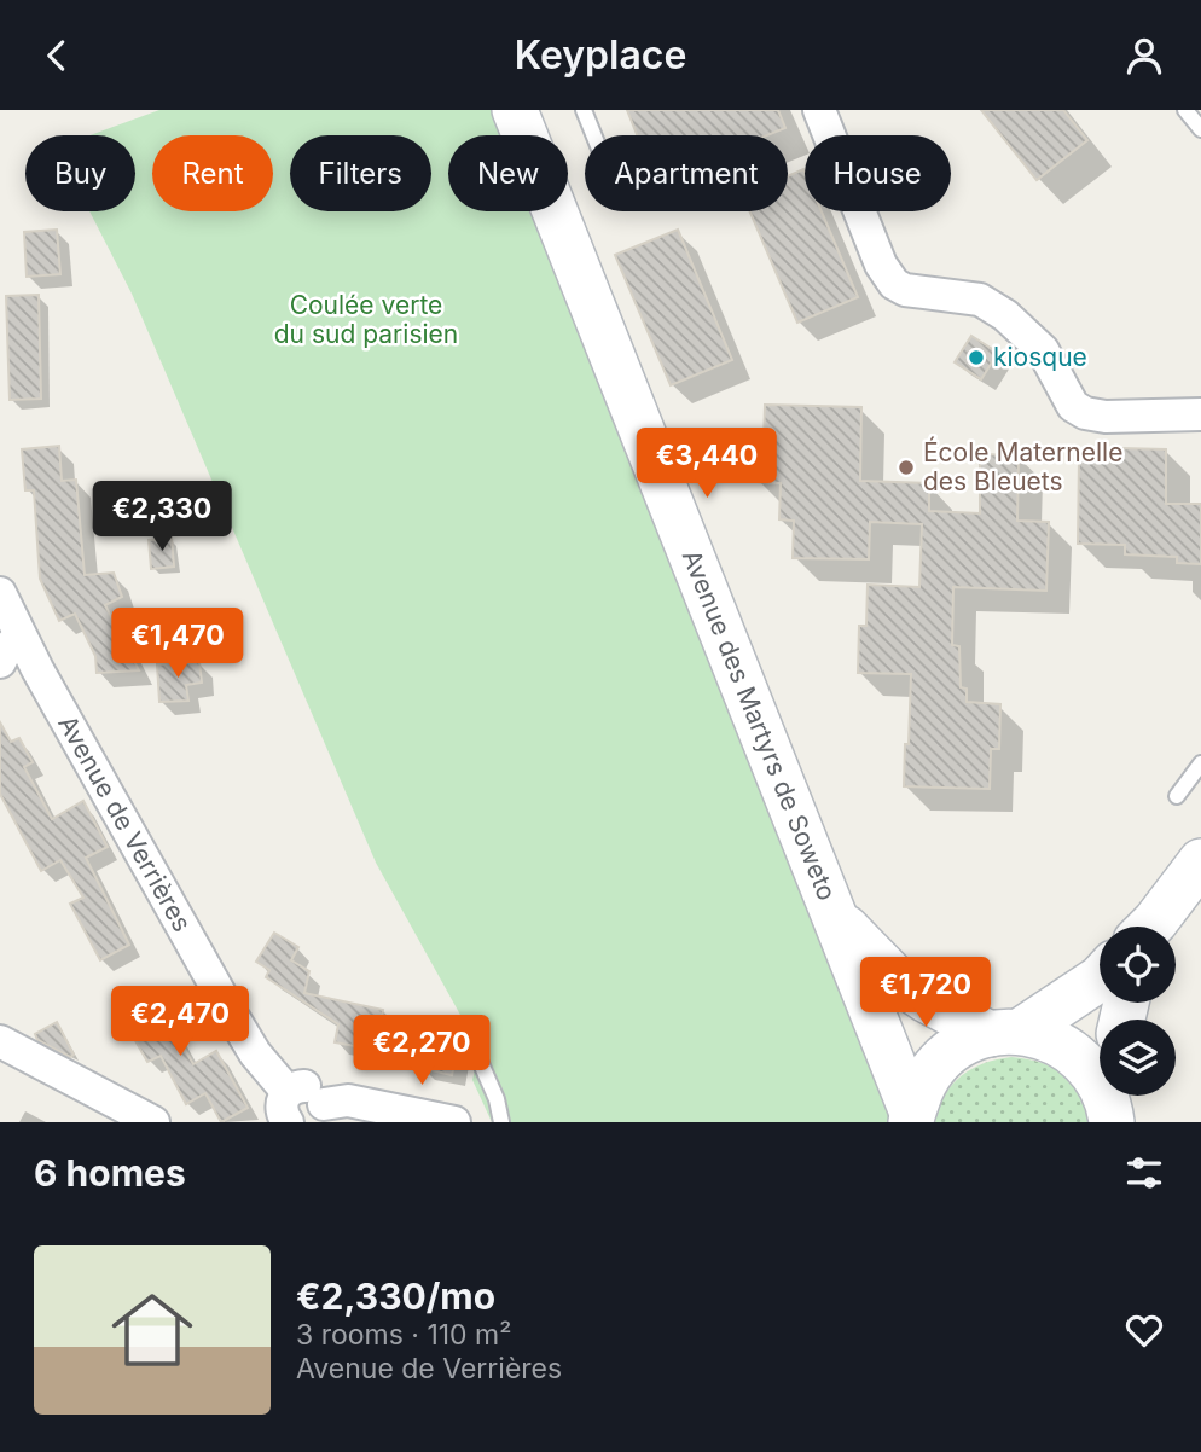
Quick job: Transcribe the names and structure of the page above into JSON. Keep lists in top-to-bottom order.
{
  "streets": {
    "main road": ["Avenue des Martyrs de Soweto"],
    "street": ["Avenue de Verrières"]
  },
  "parks": ["Coulée verte du sud parisien"],
  "places": ["kiosque", "École Maternelle des Bleuets"],
  "page": {
    "header": "Keyplace",
    "chip": [
      "Buy",
      "Rent",
      "Filters",
      "New",
      "Apartment",
      "House"
    ],
    "price": [
      "€3,440",
      "€2,330",
      "€1,470",
      "€1,720",
      "€2,470",
      "€2,270"
    ],
    "heading": "6 homes",
    "list": [
      {
        "name": "€2,330/mo",
        "note": "3 rooms · 110 m² · Avenue de Verrières"
      }
    ]
  }
}
